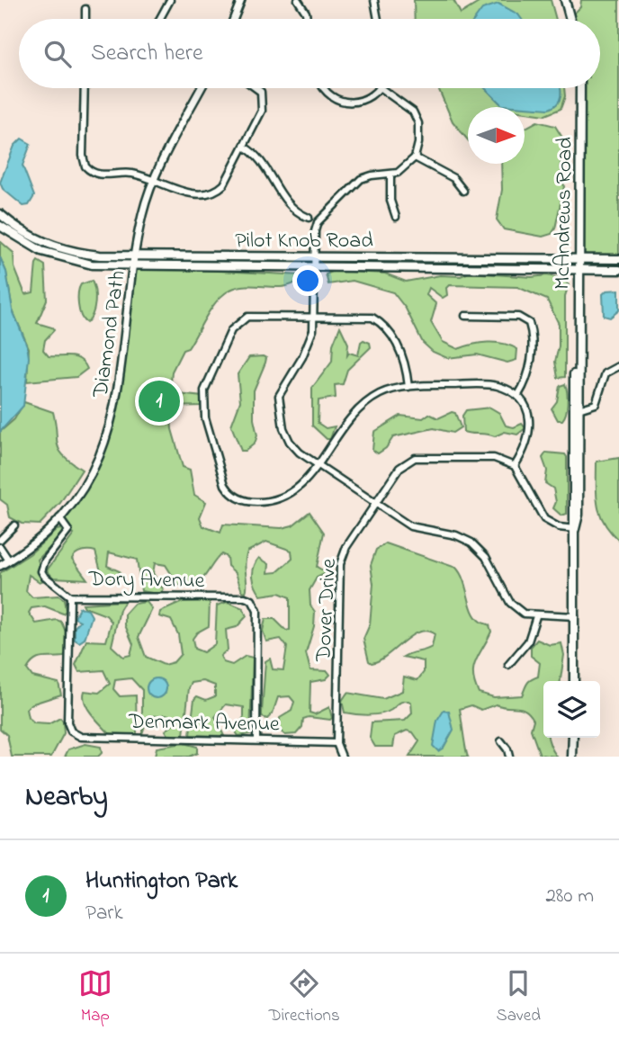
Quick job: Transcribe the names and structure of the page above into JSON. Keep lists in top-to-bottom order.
{
  "streets": {
    "main road": ["McAndrews Road", "Pilot Knob Road"],
    "street": [
      "Diamond Path",
      "Dory Avenue",
      "Dover Drive",
      "Denmark Avenue"
    ]
  },
  "crossings": [
    ["McAndrews Road", "Pilot Knob Road"],
    ["Pilot Knob Road", "Diamond Path"],
    ["Diamond Path", "Dory Avenue"],
    ["Dory Avenue", "Denmark Avenue"],
    ["Dover Drive", "Denmark Avenue"]
  ],
  "north": "right",
  "page": {
    "search": "Search here",
    "pins": "1",
    "heading": "Nearby",
    "list": [
      {
        "mark": "1",
        "name": "Huntington Park",
        "note": "Park",
        "value": "280 m"
      }
    ],
    "nav": ["Map", "Directions", "Saved"]
  }
}
